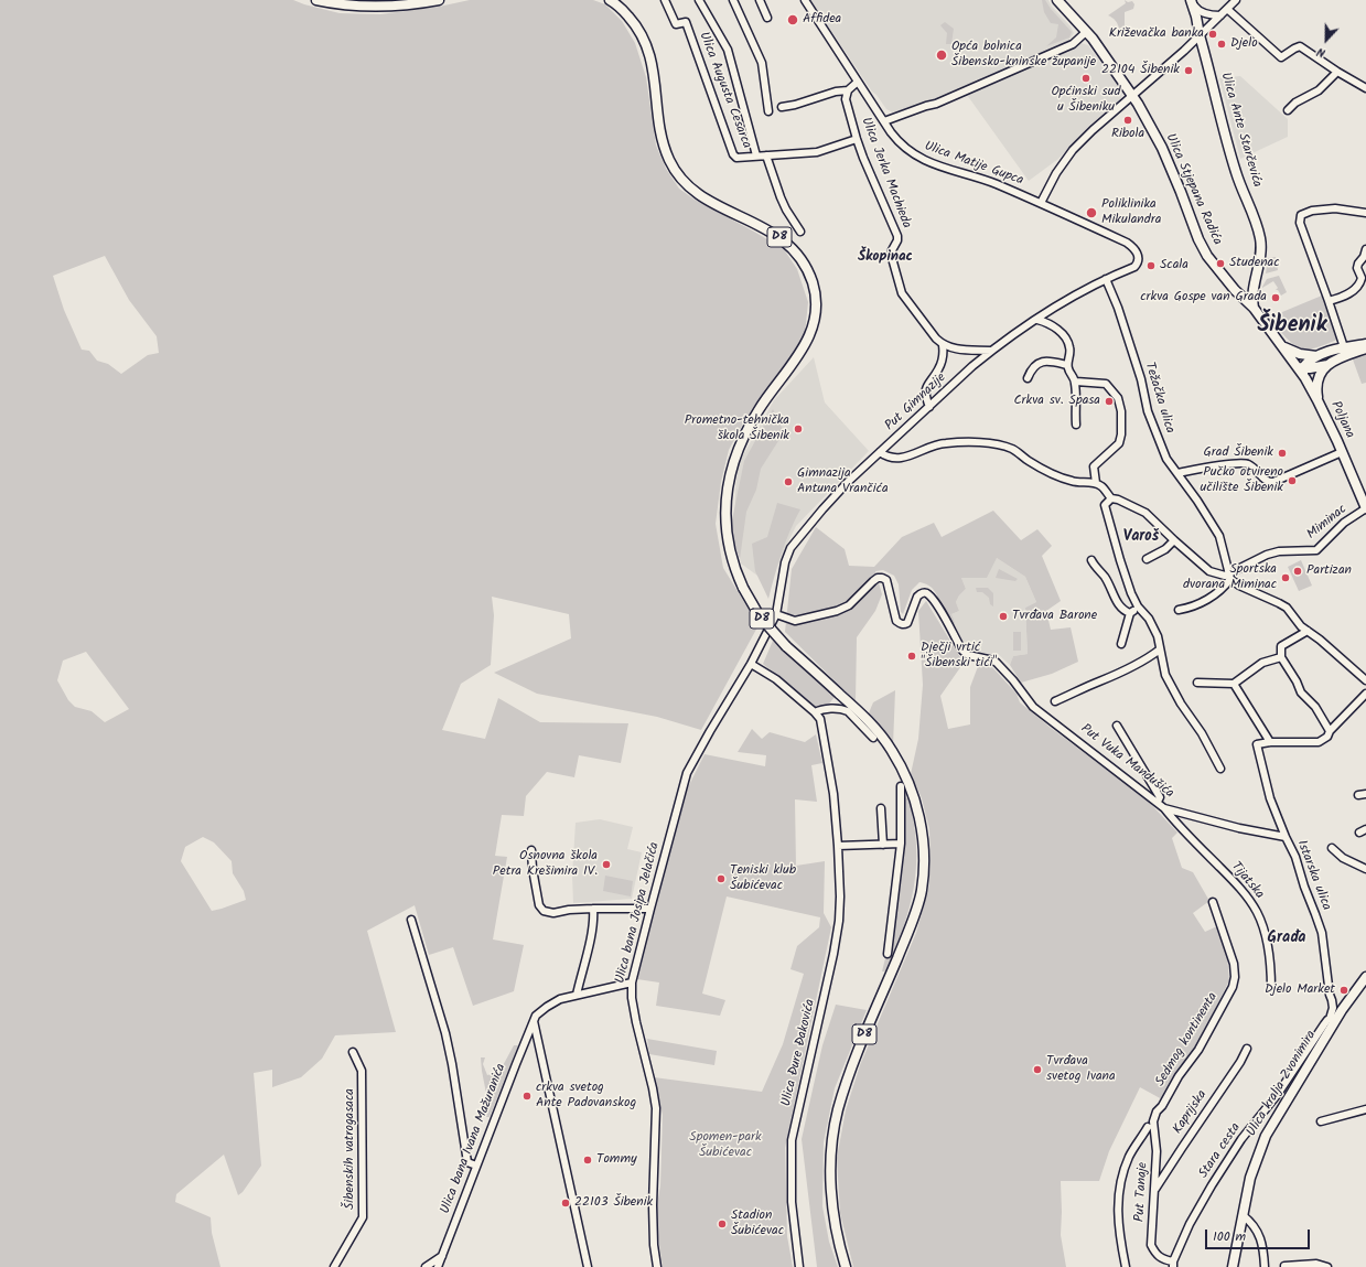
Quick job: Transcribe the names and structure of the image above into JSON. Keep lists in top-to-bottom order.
{
  "streets": {
    "main road": [
      "Ulica Ante Starčevića",
      "Ulica Stjepana Radića",
      "D8",
      "Poljana",
      "Ulica kralja Zvonimira"
    ],
    "street": [
      "Ulica Augusta Cesarca",
      "Ulica Matije Gupca",
      "Ulica Jerka Machieda",
      "Težačka ulica",
      "Put Gimnazije",
      "Miminac",
      "Put Vuka Mandušića",
      "Istarska ulica",
      "Tijatska",
      "Ulica bana Josipa Jelačića",
      "Sedmog kontinenta",
      "Ulica Đure Đakovića",
      "Kaprijska",
      "Ulica bana Ivana Mažuranića",
      "Šibenskih vatrogasaca",
      "Stara cesta",
      "Put Tanaje"
    ]
  },
  "crossings": [
    ["Ulica Ante Starčevića", "Ulica Stjepana Radića"],
    ["Ulica Matije Gupca", "Put Gimnazije"],
    ["Ulica Stjepana Radića", "Poljana"],
    ["Težačka ulica", "Put Gimnazije"],
    ["Težačka ulica", "Miminac"],
    ["Put Gimnazije", "Put Vuka Mandušića"],
    ["Put Gimnazije", "Ulica bana Josipa Jelačića"],
    ["Put Vuka Mandušića", "Istarska ulica"],
    ["Put Vuka Mandušića", "Tijatska"],
    ["Put Vuka Mandušića", "Ulica bana Josipa Jelačića"],
    ["Istarska ulica", "Ulica kralja Zvonimira"],
    ["Istarska ulica", "Stara cesta"],
    ["Ulica bana Josipa Jelačića", "Ulica Đure Đakovića"],
    ["Ulica bana Josipa Jelačića", "Ulica bana Ivana Mažuranića"],
    ["Sedmog kontinenta", "Put Tanaje"],
    ["Ulica kralja Zvonimira", "Stara cesta"],
    ["Kaprijska", "Put Tanaje"],
    ["Stara cesta", "Put Tanaje"]
  ],
  "districts": [
    "Škopinac",
    "Šibenik",
    "Varoš",
    "Građa"
  ],
  "parks": ["Spomen-park Šubićevac"],
  "places": [
    "Affidea",
    "Križevačka banka",
    "Djelo",
    "Opća bolnica Šibensko-kninske županije",
    "22104 Šibenik",
    "Općinski sud u Šibeniku",
    "Ribola",
    "Poliklinika Mikulandra",
    "Studenac",
    "Scala",
    "crkva Gospe van Grada",
    "Crkva sv. Spasa",
    "Prometno-tehnička škola Šibenik",
    "Grad Šibenik",
    "Pučko otvireno učilište Šibenik",
    "Gimnazija Antuna Vrančića",
    "Partizan",
    "Sportska dvorana Miminac",
    "Tvrđava Barone",
    "Dječji vrtić \"Šibenski tići\"",
    "Osnovna škola Petra Krešimira IV.",
    "Teniski klub Šubićevac",
    "Djelo Market",
    "Tvrđava svetog Ivana",
    "crkva svetog Ante Padovanskog",
    "Tommy",
    "22103 Šibenik",
    "Stadion Šubićevac"
  ],
  "scale_bar": "100 m",
  "north": "bottom"
}
